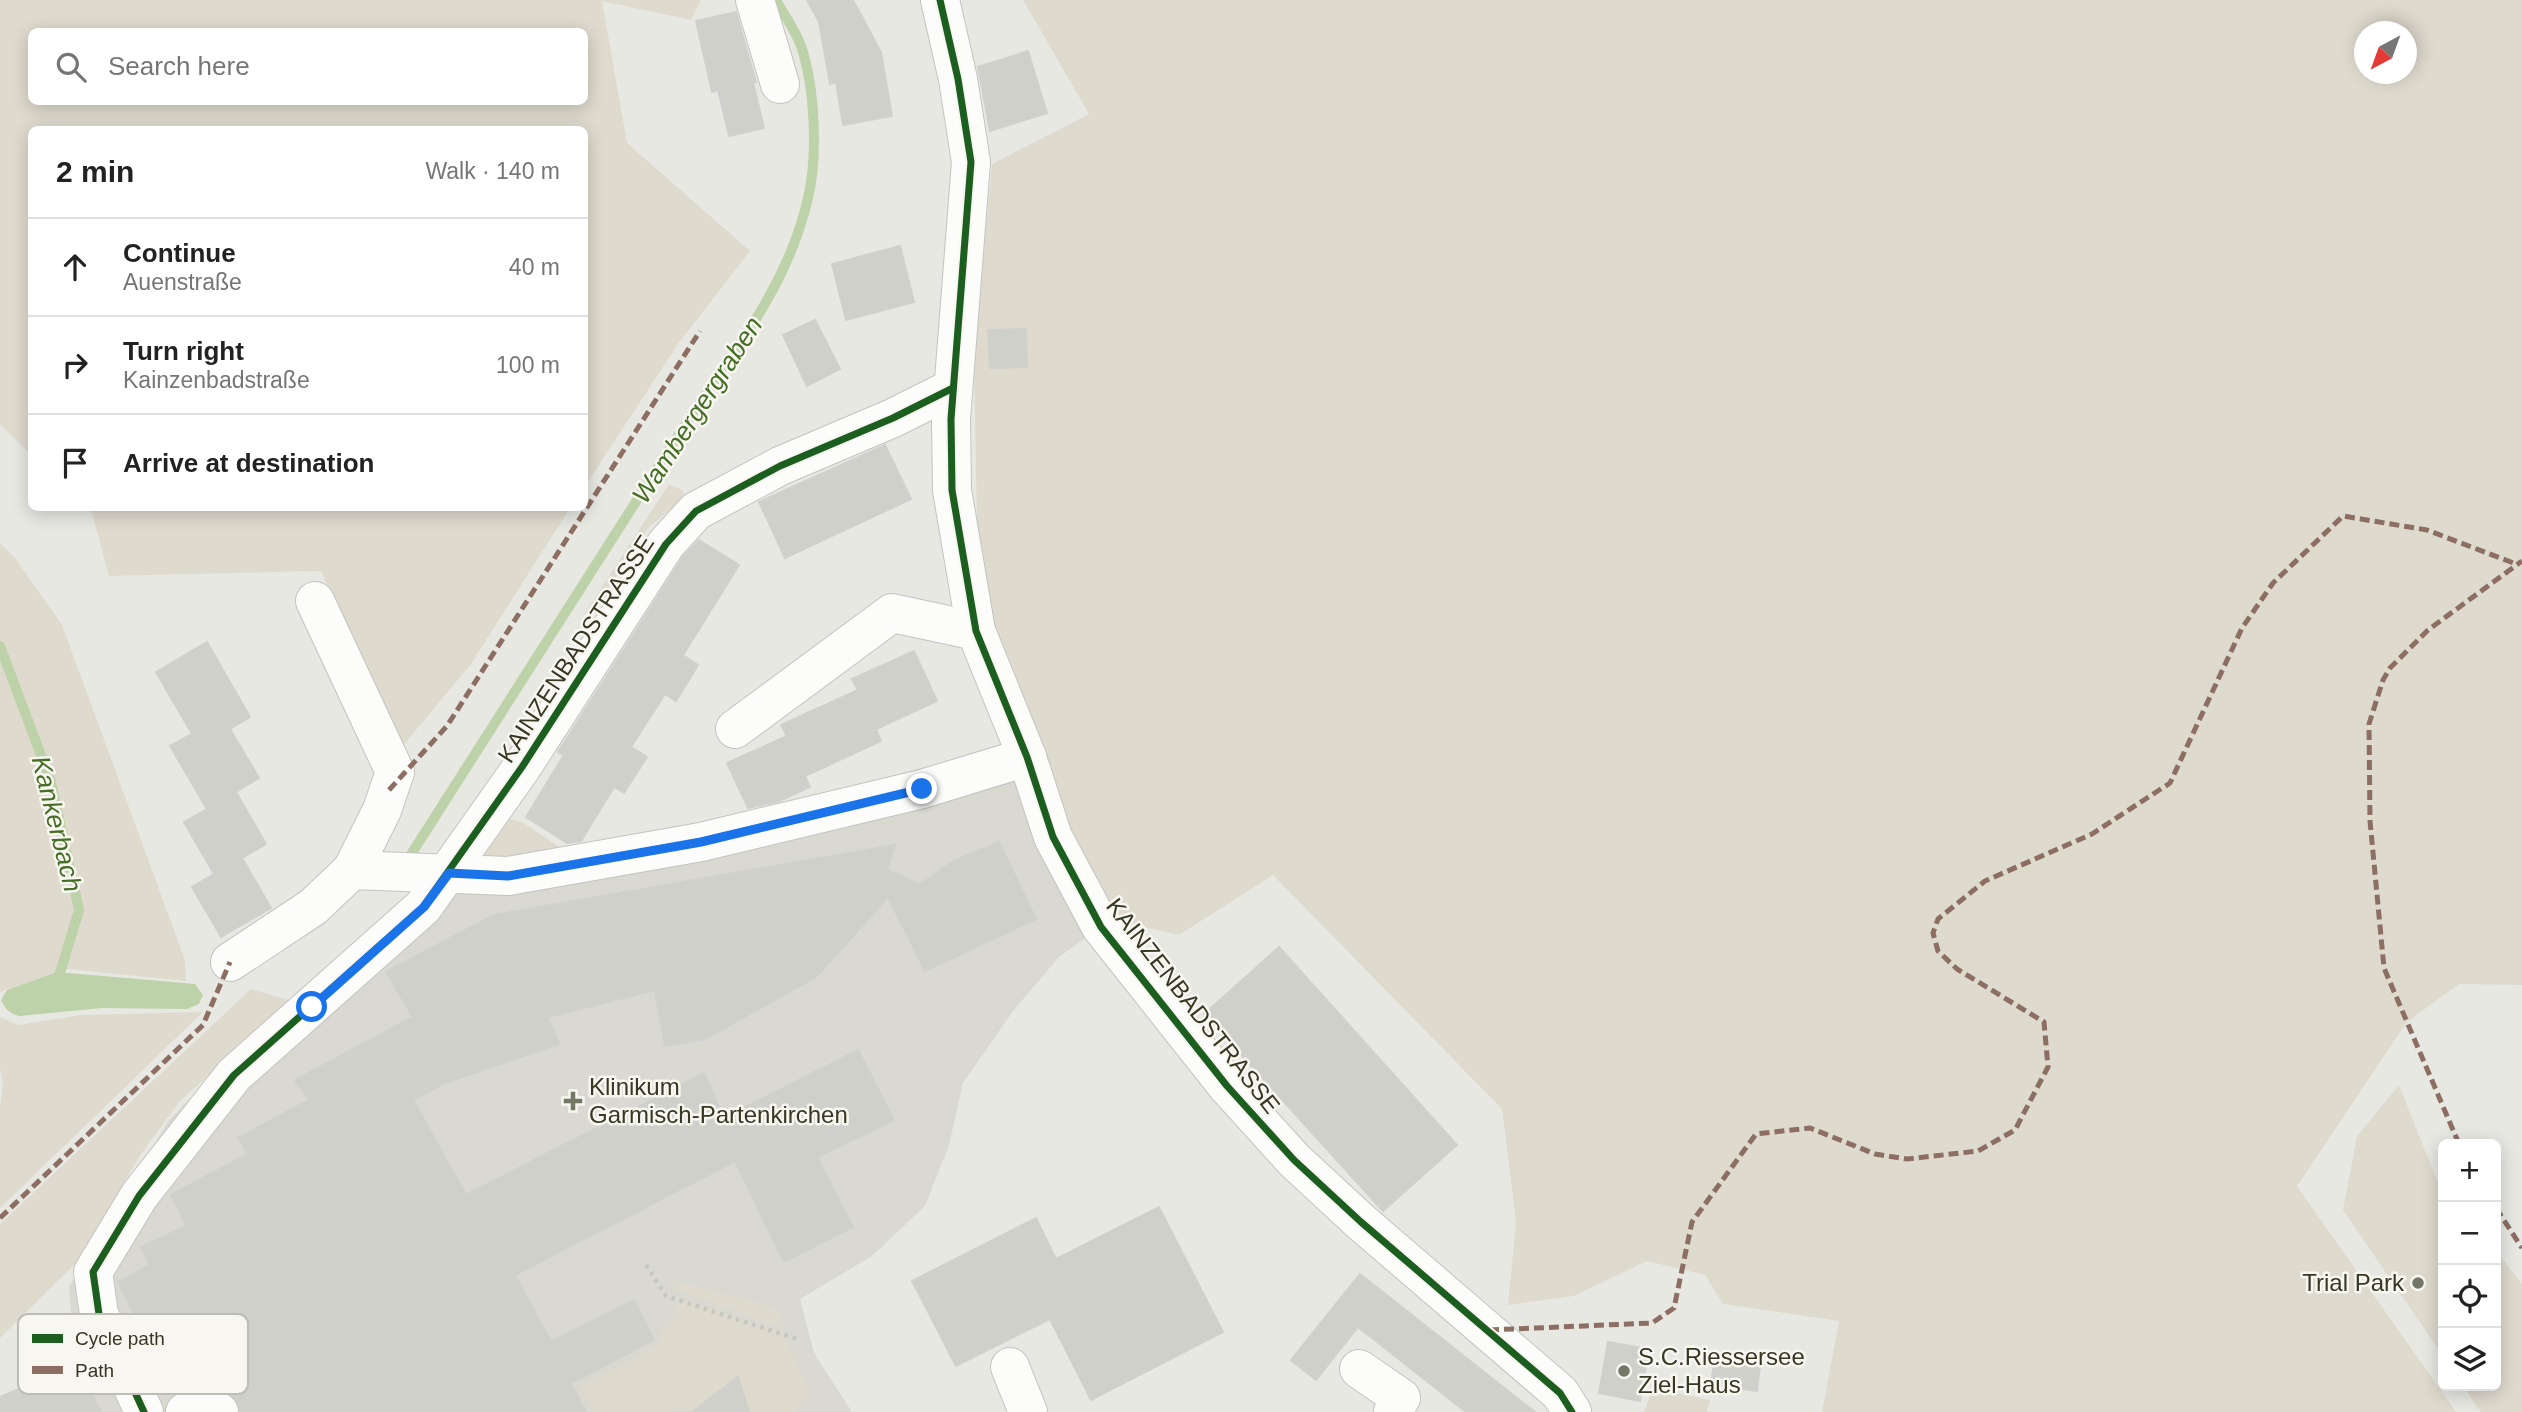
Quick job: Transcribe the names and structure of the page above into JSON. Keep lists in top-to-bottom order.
{
  "streets": {
    "street": ["KAINZENBADSTRASSE"]
  },
  "water": ["Wambergergraben", "Kankerbach"],
  "places": {
    "health": ["Klinikum Garmisch-Partenkirchen"],
    "other": ["Trial Park", "S.C.Riessersee Ziel-Haus"]
  },
  "legend": ["Cycle path", "Path"],
  "north": "bottom left",
  "page": {
    "search": "Search here",
    "heading": ["2 min", "Walk · 140 m"],
    "list": [
      ["Continue", "Auenstraße", "40 m"],
      ["Turn right", "Kainzenbadstraße", "100 m"],
      "Arrive at destination"
    ],
    "map_buttons": ["+", "−"]
  }
}
